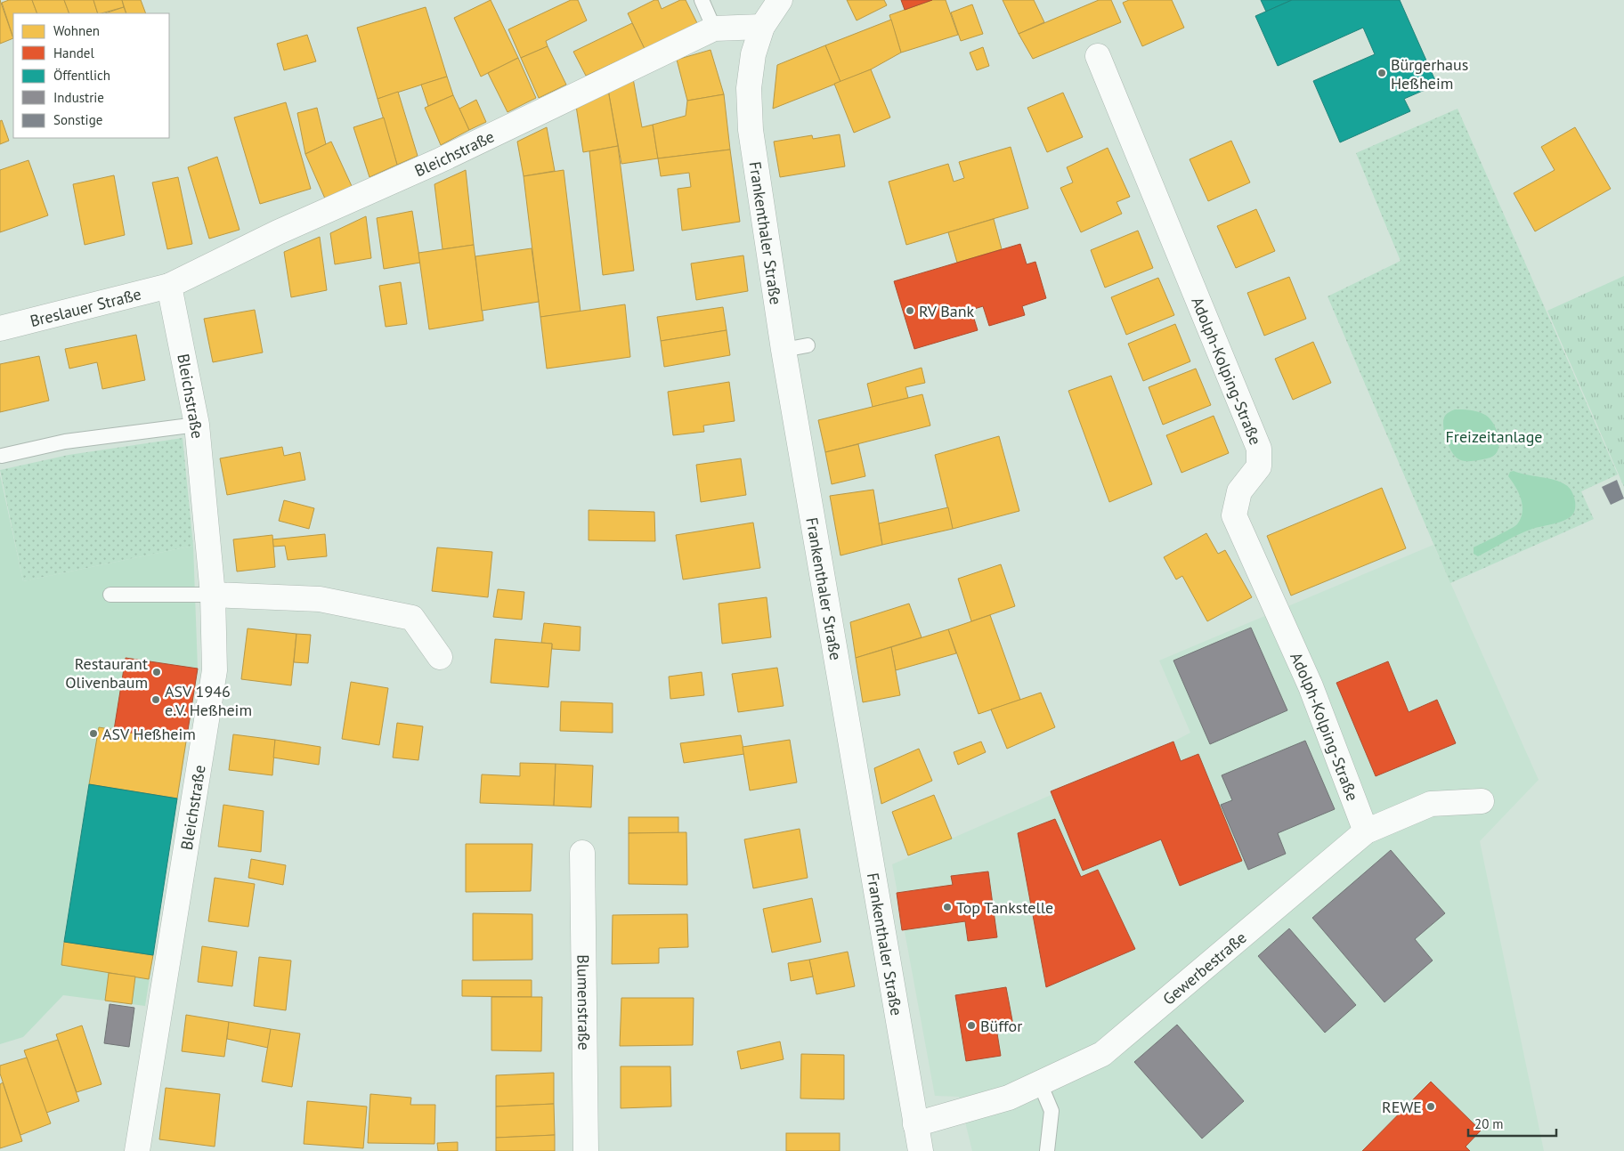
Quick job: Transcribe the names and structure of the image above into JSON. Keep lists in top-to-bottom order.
{
  "streets": {
    "street": [
      "Bleichstraße",
      "Frankenthaler Straße",
      "Breslauer Straße",
      "Adolph-Kolping-Straße",
      "Gewerbestraße",
      "Blumenstraße"
    ]
  },
  "crossings": [
    ["Bleichstraße", "Frankenthaler Straße"],
    ["Bleichstraße", "Breslauer Straße"],
    ["Frankenthaler Straße", "Gewerbestraße"],
    ["Adolph-Kolping-Straße", "Gewerbestraße"]
  ],
  "parks": ["Freizeitanlage"],
  "places": [
    "Bürgerhaus Heßheim",
    "RV Bank",
    "Restaurant Olivenbaum",
    "ASV 1946 e.V. Heßheim",
    "ASV Heßheim",
    "Top Tankstelle",
    "Büffor",
    "REWE"
  ],
  "legend": [
    "Wohnen",
    "Handel",
    "Öffentlich",
    "Industrie",
    "Sonstige"
  ],
  "scale_bar": "20 m"
}
